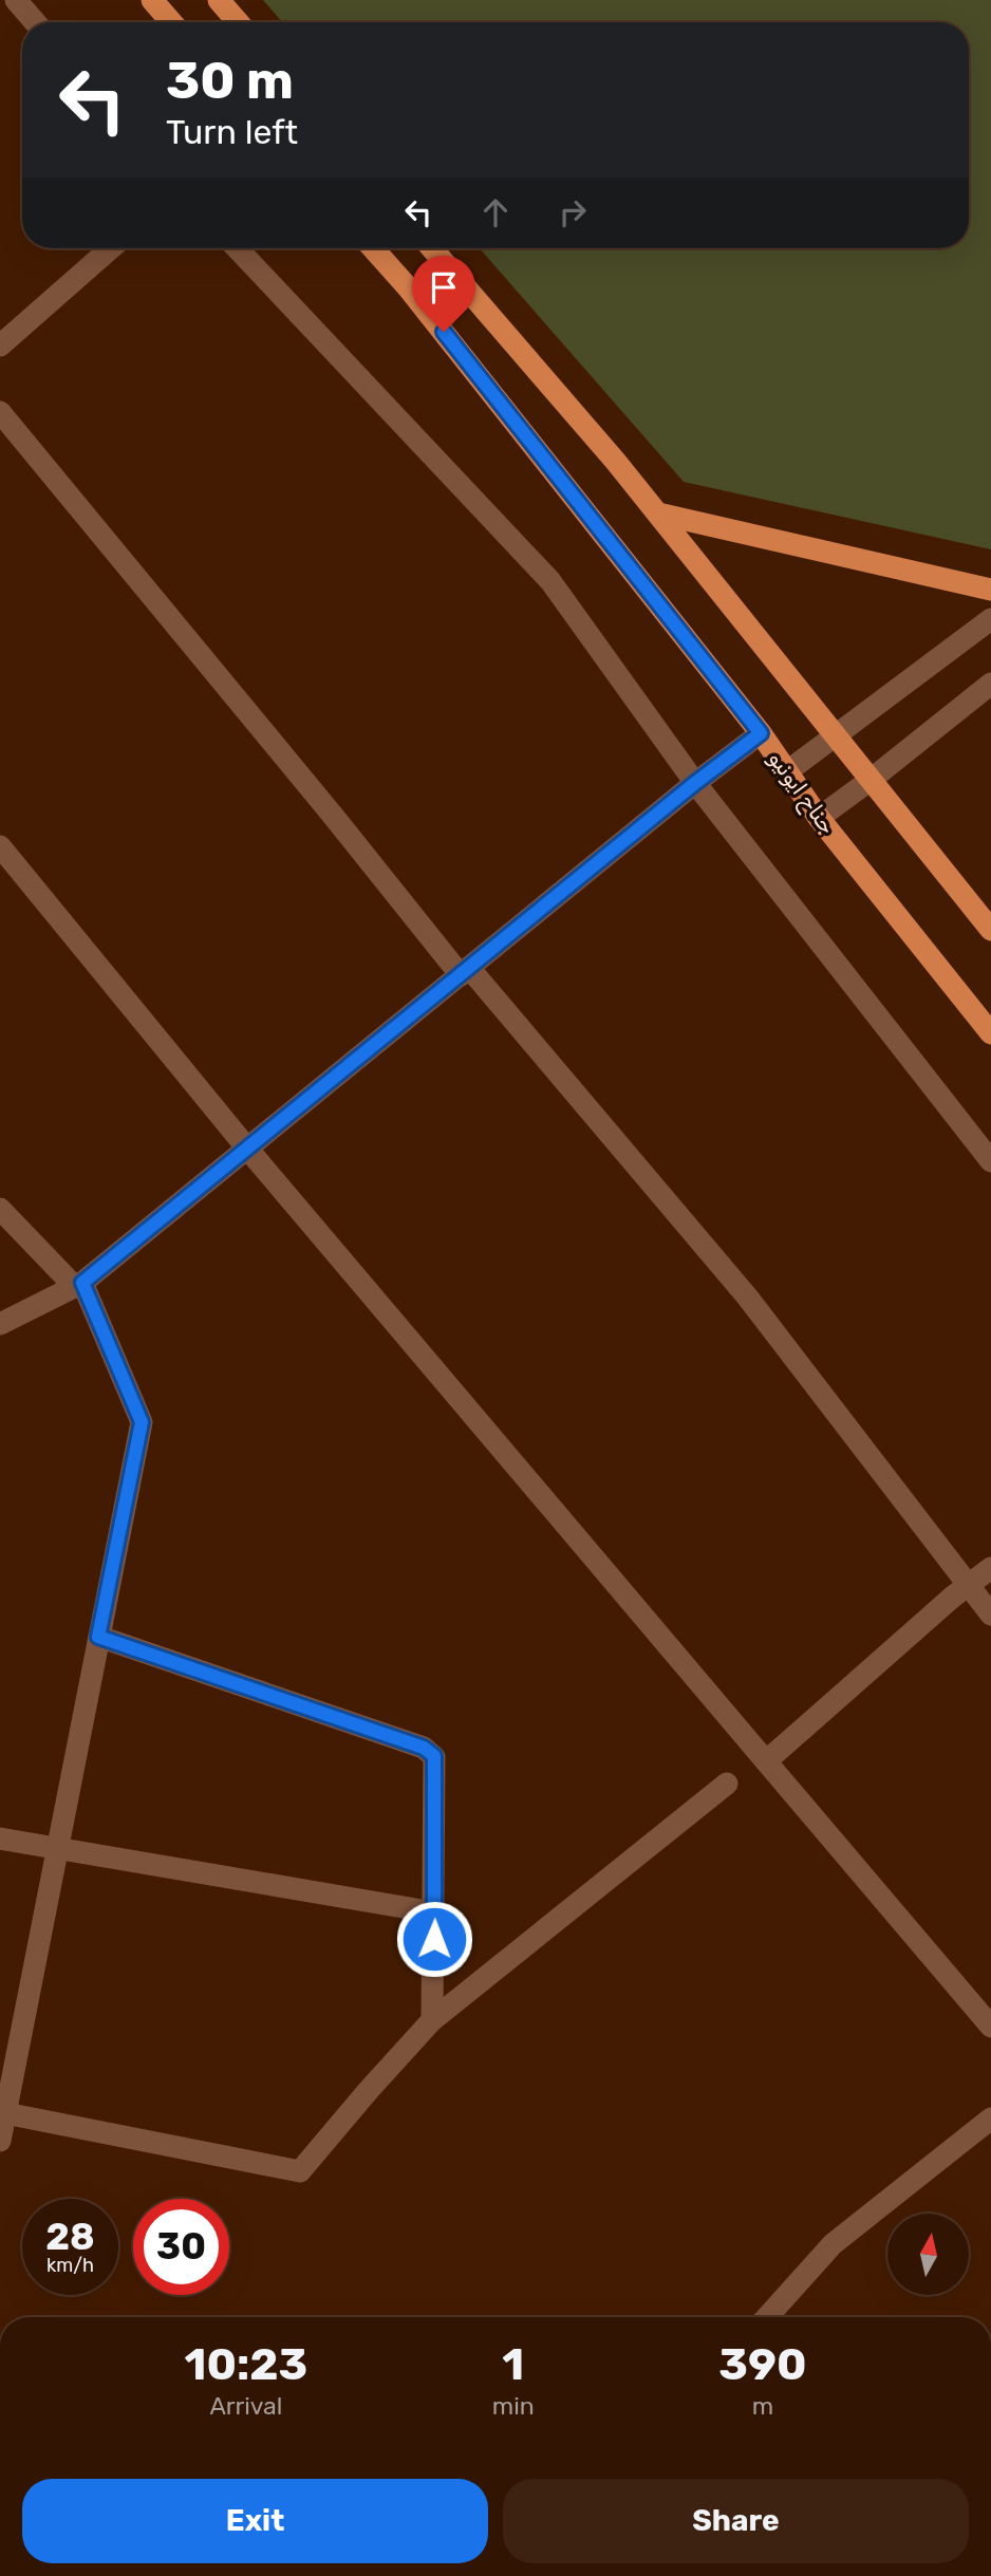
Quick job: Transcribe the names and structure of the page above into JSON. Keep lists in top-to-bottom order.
{
  "streets": {
    "main road": ["جناح ایونیو"]
  },
  "north": "top",
  "page": {
    "turn": ["30 m", "Turn left"],
    "speed": "28 km/h",
    "limit": "30",
    "eta": [
      "10:23",
      "Arrival",
      "1",
      "min",
      "390",
      "m"
    ],
    "buttons": ["Exit", "Share"]
  }
}
